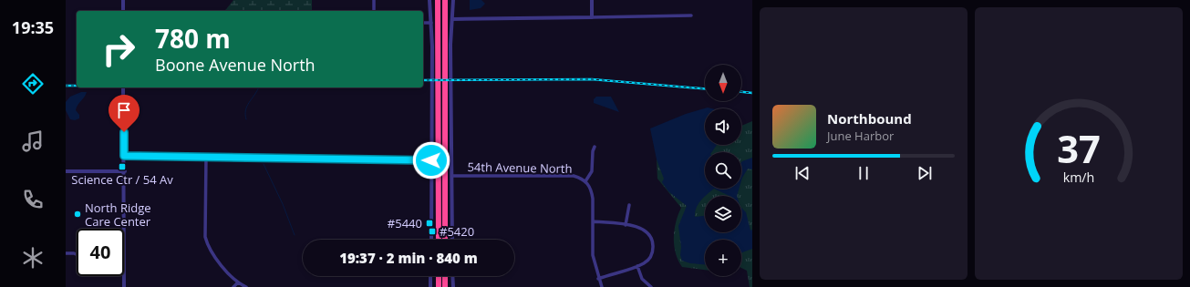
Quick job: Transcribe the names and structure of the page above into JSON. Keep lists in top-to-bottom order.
{
  "streets": {
    "street": ["54th Avenue North"]
  },
  "places": {
    "transit": ["Science Ctr / 54 Av", "#5440", "#5420"],
    "other": ["North Ridge Care Center"]
  },
  "north": "bottom",
  "page": {
    "tabs": "19:35",
    "turn": ["780 m", "Boone Avenue North"],
    "map_buttons": "+",
    "song": ["Northbound", "June Harbor"],
    "limit": "40",
    "trip": "19:37 · 2 min · 840 m",
    "gauge": ["37", "km/h"]
  }
}
